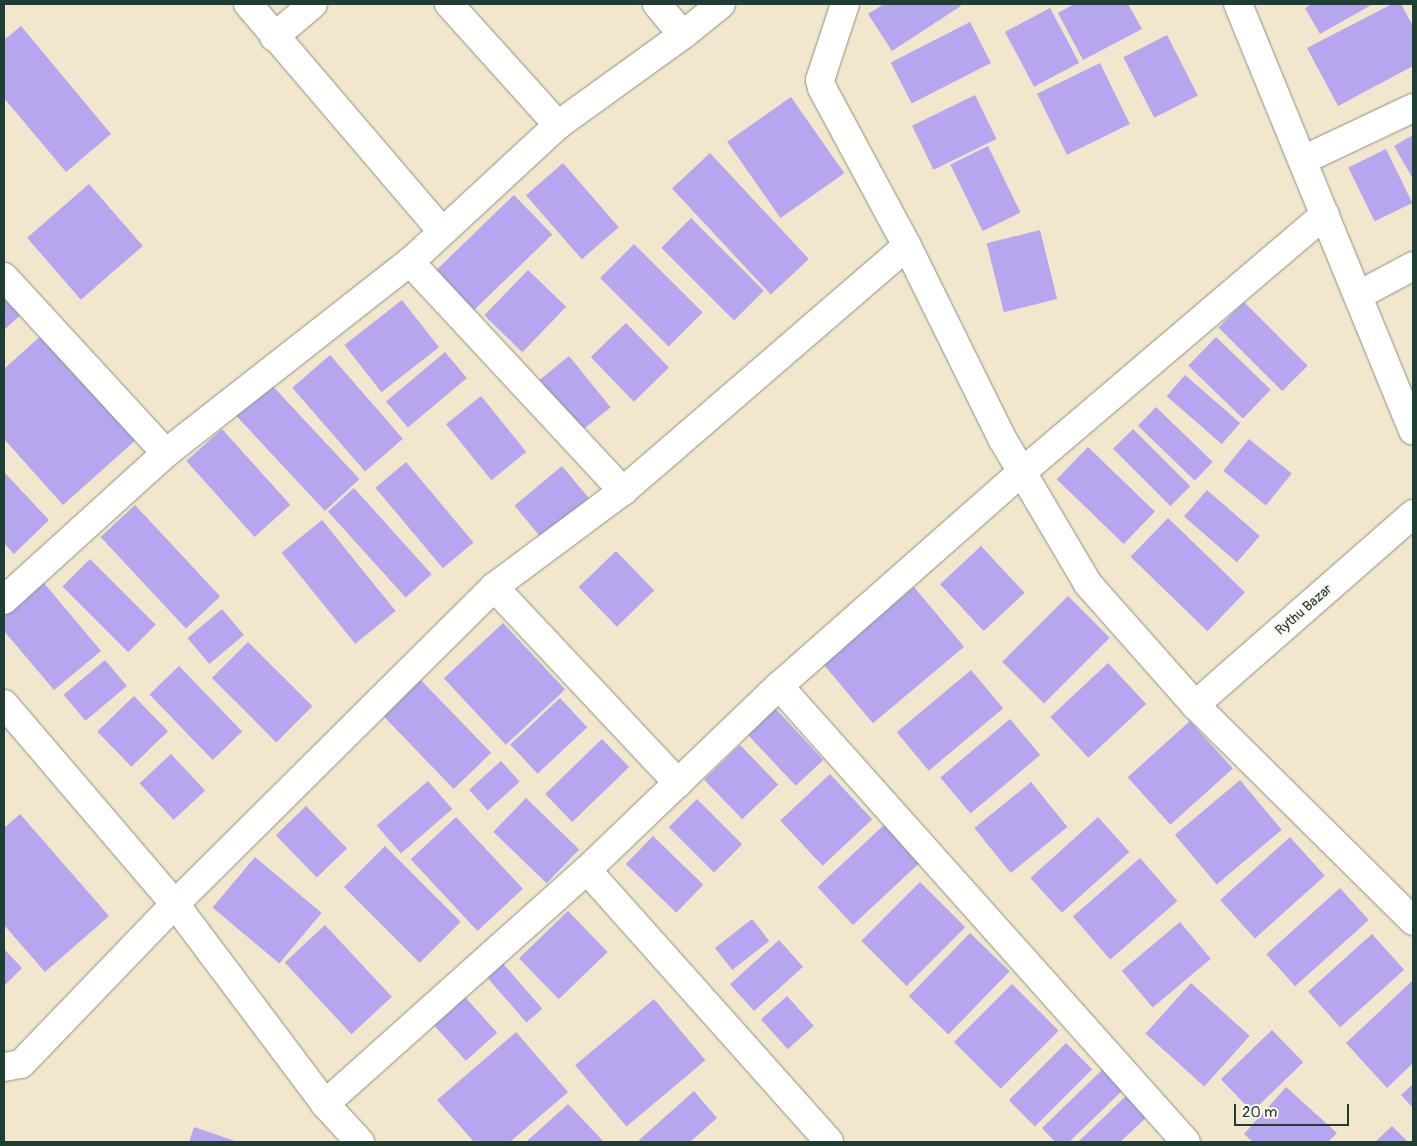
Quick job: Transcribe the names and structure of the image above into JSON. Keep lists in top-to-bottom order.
{
  "streets": {
    "street": ["Rythu Bazar"]
  },
  "scale_bar": "20 m"
}
